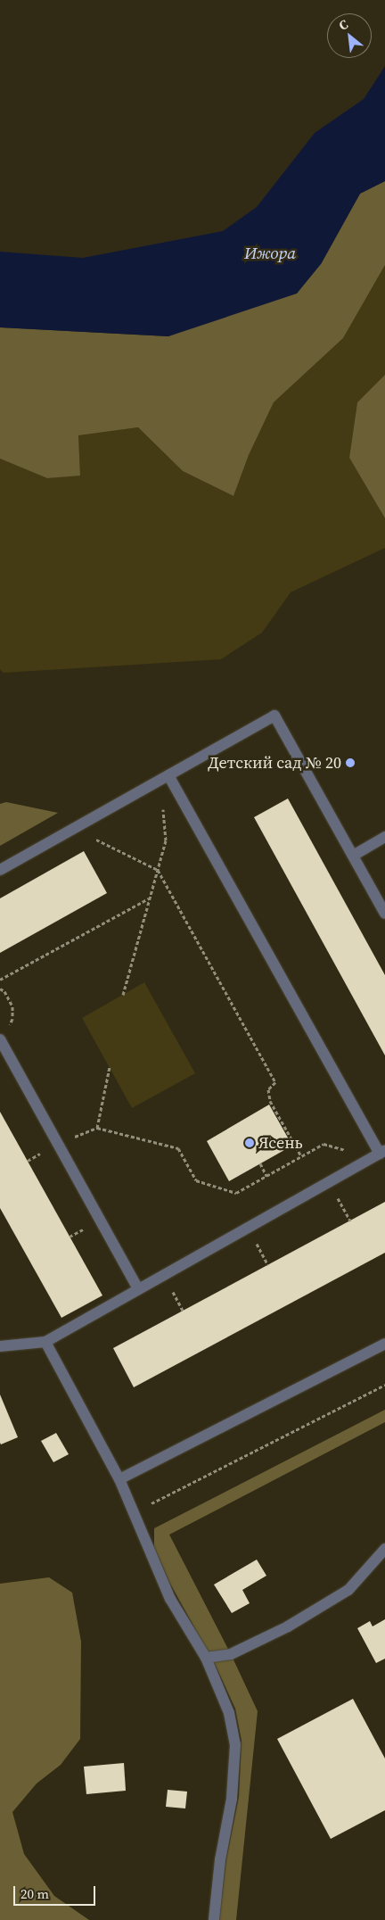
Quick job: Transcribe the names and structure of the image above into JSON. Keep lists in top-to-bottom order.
{
  "water": ["Ижора"],
  "places": ["Детский сад № 20", "Ясень"],
  "scale_bar": "20 m",
  "north": "top left"
}
